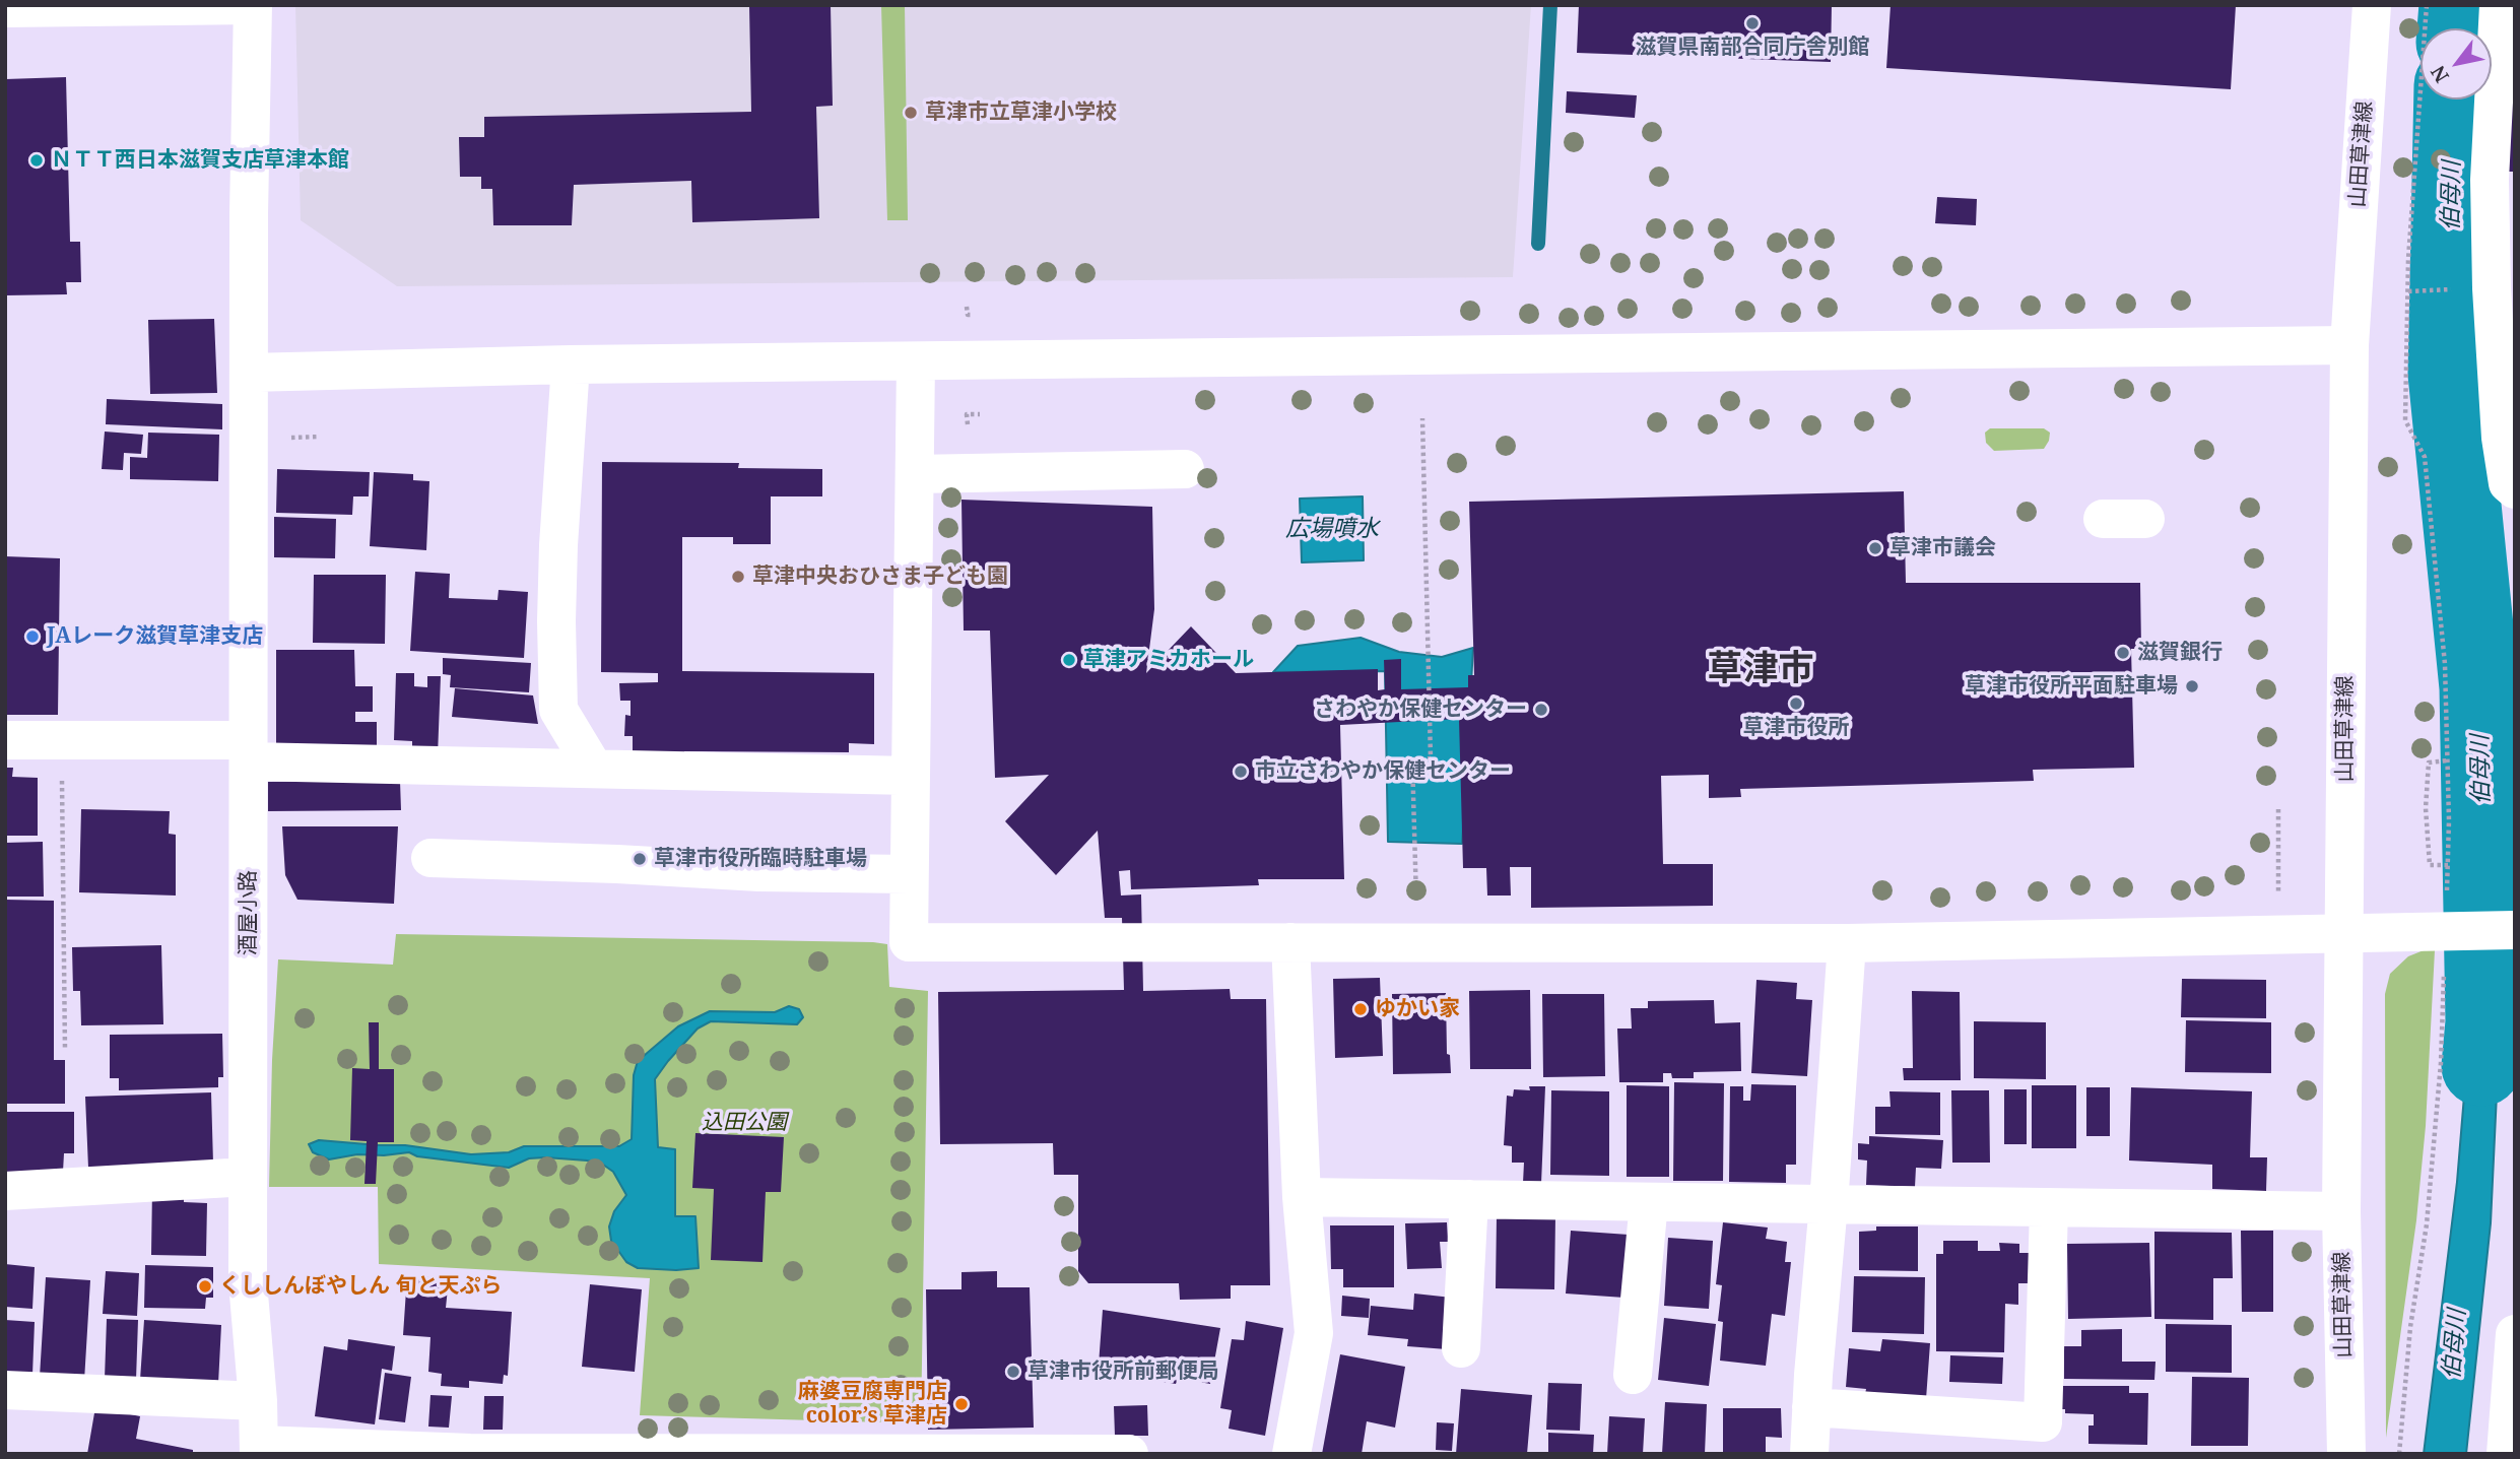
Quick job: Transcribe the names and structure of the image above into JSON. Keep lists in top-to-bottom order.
{
  "streets": {
    "street": ["山田草津線", "酒屋小路"]
  },
  "districts": ["草津市"],
  "water": ["伯母川", "広場噴水"],
  "parks": ["込田公園"],
  "places": [
    "滋賀県南部合同庁舎別館",
    "草津市立草津小学校",
    "ＮＴＴ西日本滋賀支店草津本館",
    "草津市議会",
    "草津中央おひさま子ども園",
    "JAレーク滋賀草津支店",
    "滋賀銀行",
    "草津アミカホール",
    "草津市役所平面駐車場",
    "草津市役所",
    "さわやか保健センター",
    "市立さわやか保健センター",
    "草津市役所臨時駐車場",
    "ゆかい家",
    "くししんぼやしん 旬と天ぷら",
    "草津市役所前郵便局",
    "麻婆豆腐専門店 color’s 草津店"
  ],
  "north": "bottom left"
}
